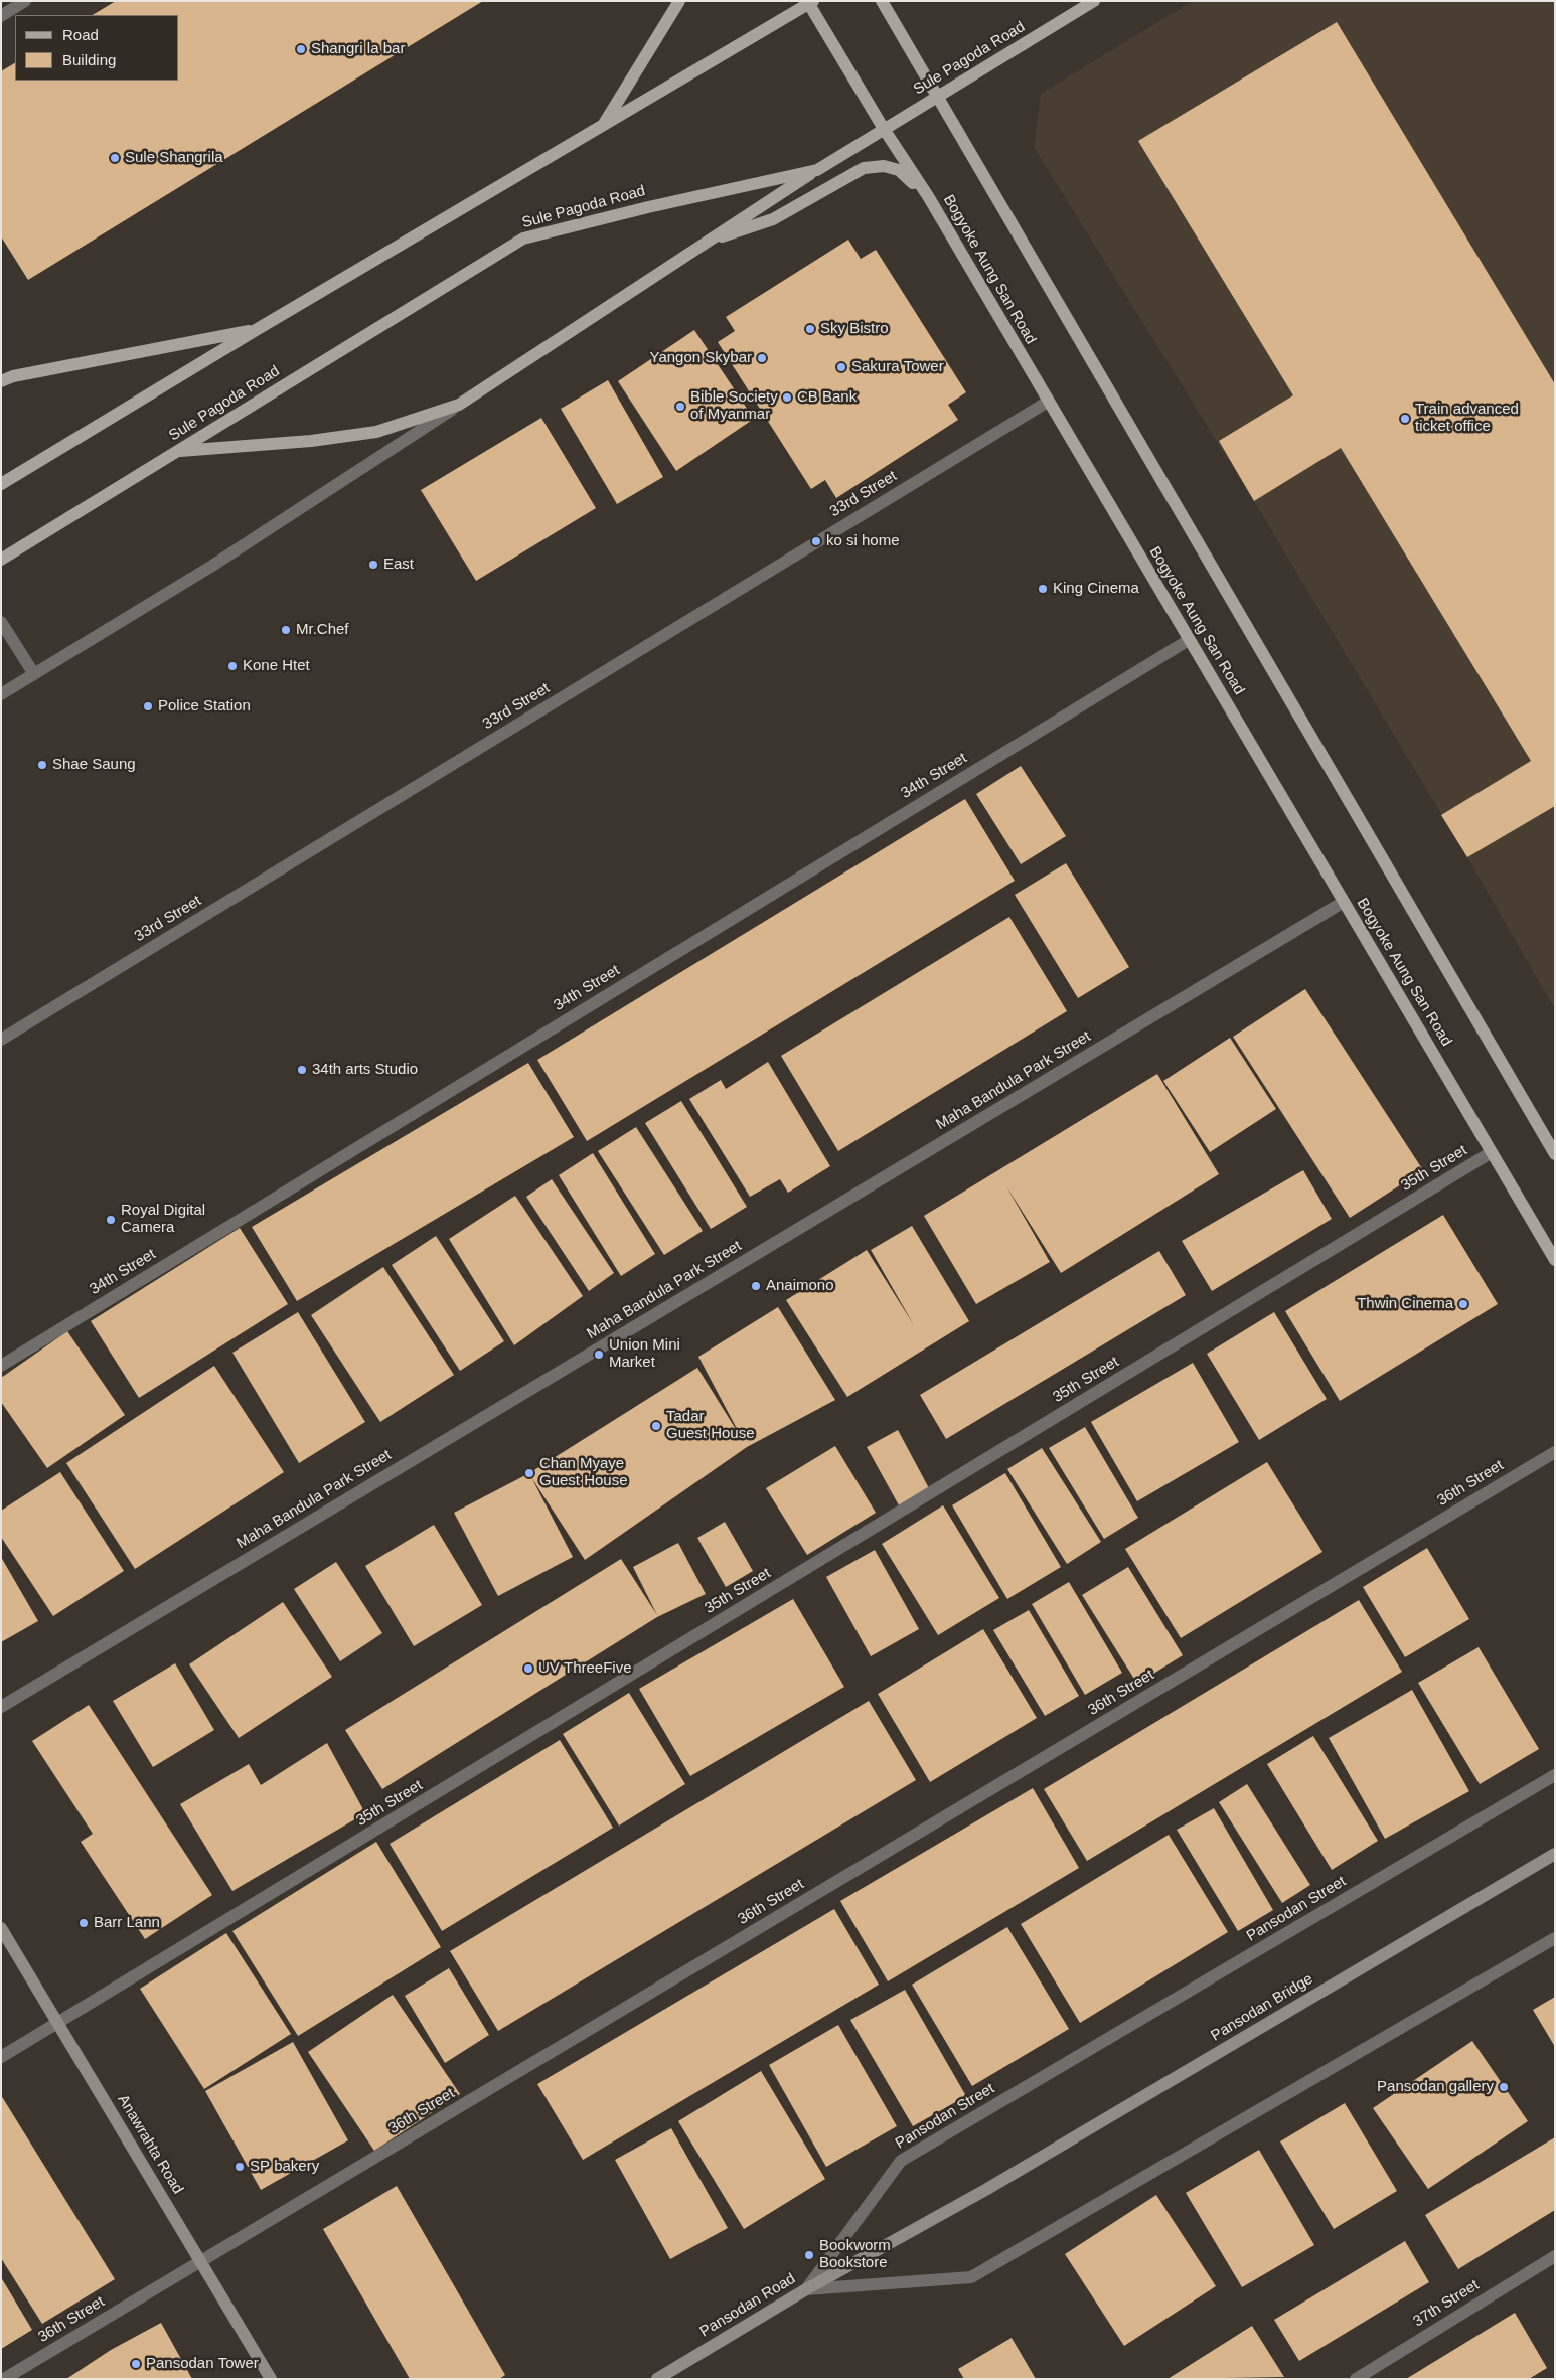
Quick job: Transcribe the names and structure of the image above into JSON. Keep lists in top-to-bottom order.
{
  "streets": {
    "main road": [
      "Sule Pagoda Road",
      "Bogyoke Aung San Road",
      "Pansodan Bridge",
      "Anawrahta Road",
      "Pansodan Road"
    ],
    "street": [
      "33rd Street",
      "34th Street",
      "Maha Bandula Park Street",
      "35th Street",
      "36th Street",
      "Pansodan Street",
      "37th Street"
    ]
  },
  "crossings": [
    ["Sule Pagoda Road", "Bogyoke Aung San Road"],
    ["Bogyoke Aung San Road", "33rd Street"],
    ["Bogyoke Aung San Road", "34th Street"],
    ["Bogyoke Aung San Road", "Maha Bandula Park Street"],
    ["Bogyoke Aung San Road", "35th Street"],
    ["35th Street", "Anawrahta Road"],
    ["36th Street", "Anawrahta Road"],
    ["Pansodan Street", "Pansodan Road"],
    ["Pansodan Bridge", "Pansodan Road"]
  ],
  "places": [
    "Shangri la bar",
    "Sule Shangrila",
    "Sky Bistro",
    "Yangon Skybar",
    "Sakura Tower",
    "CB Bank",
    "Bible Society of Myanmar",
    "Train advanced ticket office",
    "ko si home",
    "East",
    "King Cinema",
    "Mr.Chef",
    "Kone Htet",
    "Police Station",
    "Shae Saung",
    "34th arts Studio",
    "Royal Digital Camera",
    "Anaimono",
    "Thwin Cinema",
    "Union Mini Market",
    "Tadar Guest House",
    "Chan Myaye Guest House",
    "UV ThreeFive",
    "Barr Lann",
    "Pansodan gallery",
    "SP bakery",
    "Bookworm Bookstore",
    "Pansodan Tower"
  ],
  "legend": ["Road", "Building"]
}
